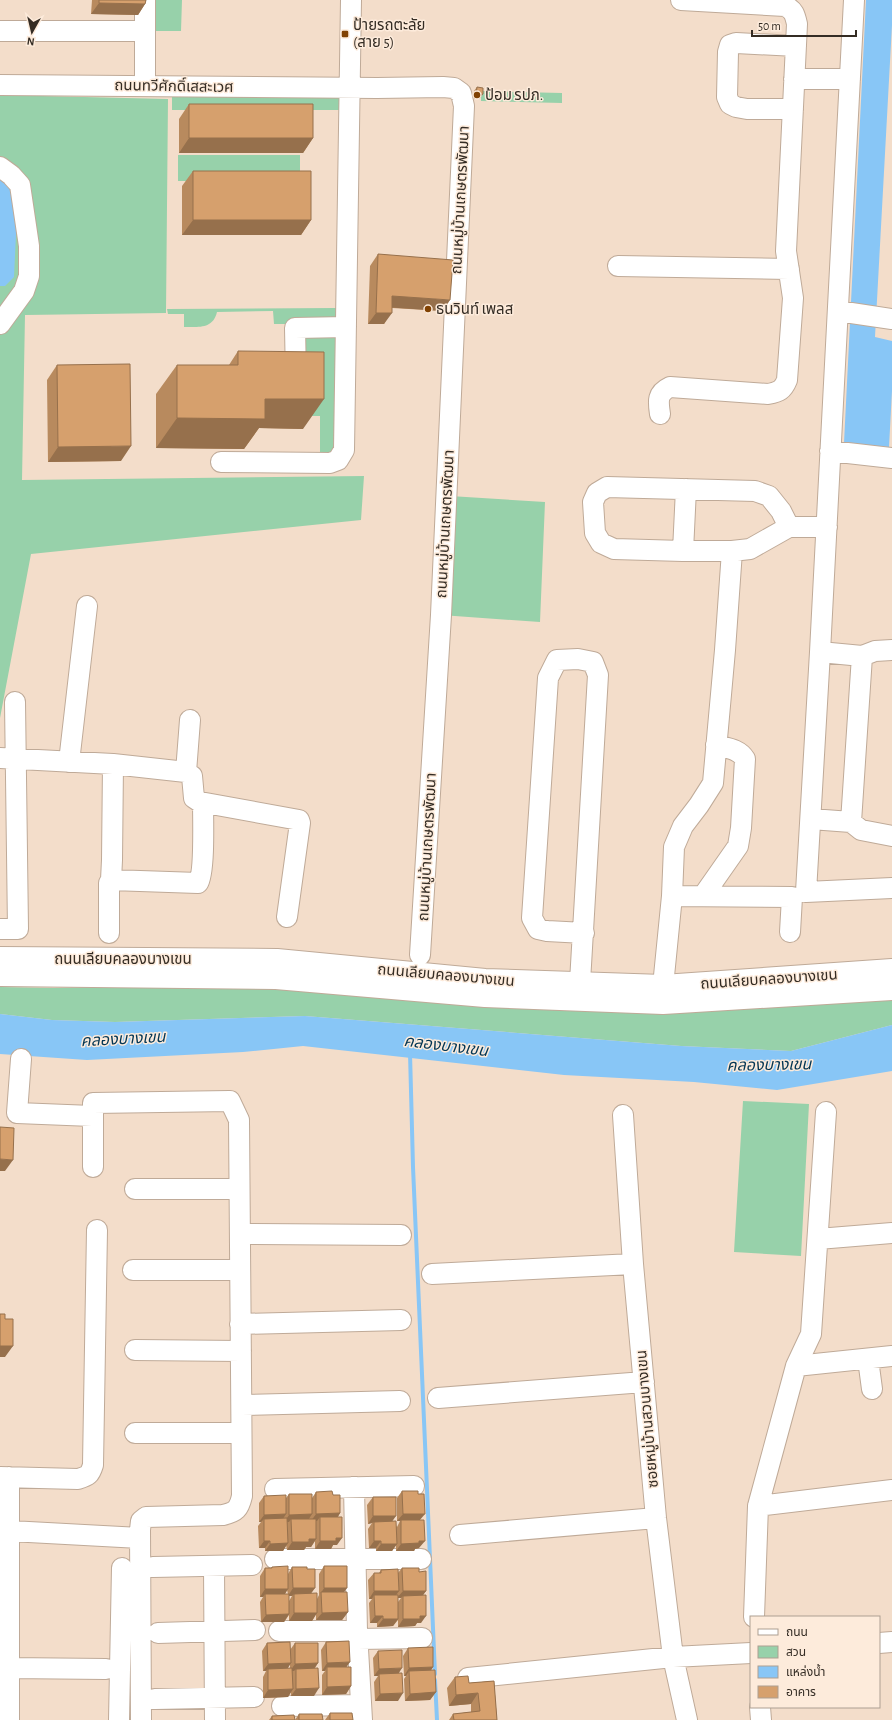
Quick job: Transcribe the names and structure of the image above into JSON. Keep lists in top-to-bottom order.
{
  "streets": {
    "main road": ["ถนนเลียบคลองบางเขน"],
    "street": ["ถนนทวีศักดิ์เสสะเวศ", "ถนนหมู่บ้านเกษตรพัฒนา", "ซอยหมู่บ้านสวนบางเขน"]
  },
  "crossings": [
    ["ถนนทวีศักดิ์เสสะเวศ", "ถนนหมู่บ้านเกษตรพัฒนา"]
  ],
  "water": ["คลองบางเขน"],
  "places": {
    "transit": ["ป้ายรถตะลัย (สาย 5)"],
    "other": ["ป้อม รปภ.", "ธนวินท์ เพลส"]
  },
  "legend": [
    "ถนน",
    "สวน",
    "แหล่งน้ำ",
    "อาคาร"
  ],
  "scale_bar": "50 m",
  "north": "bottom"
}
